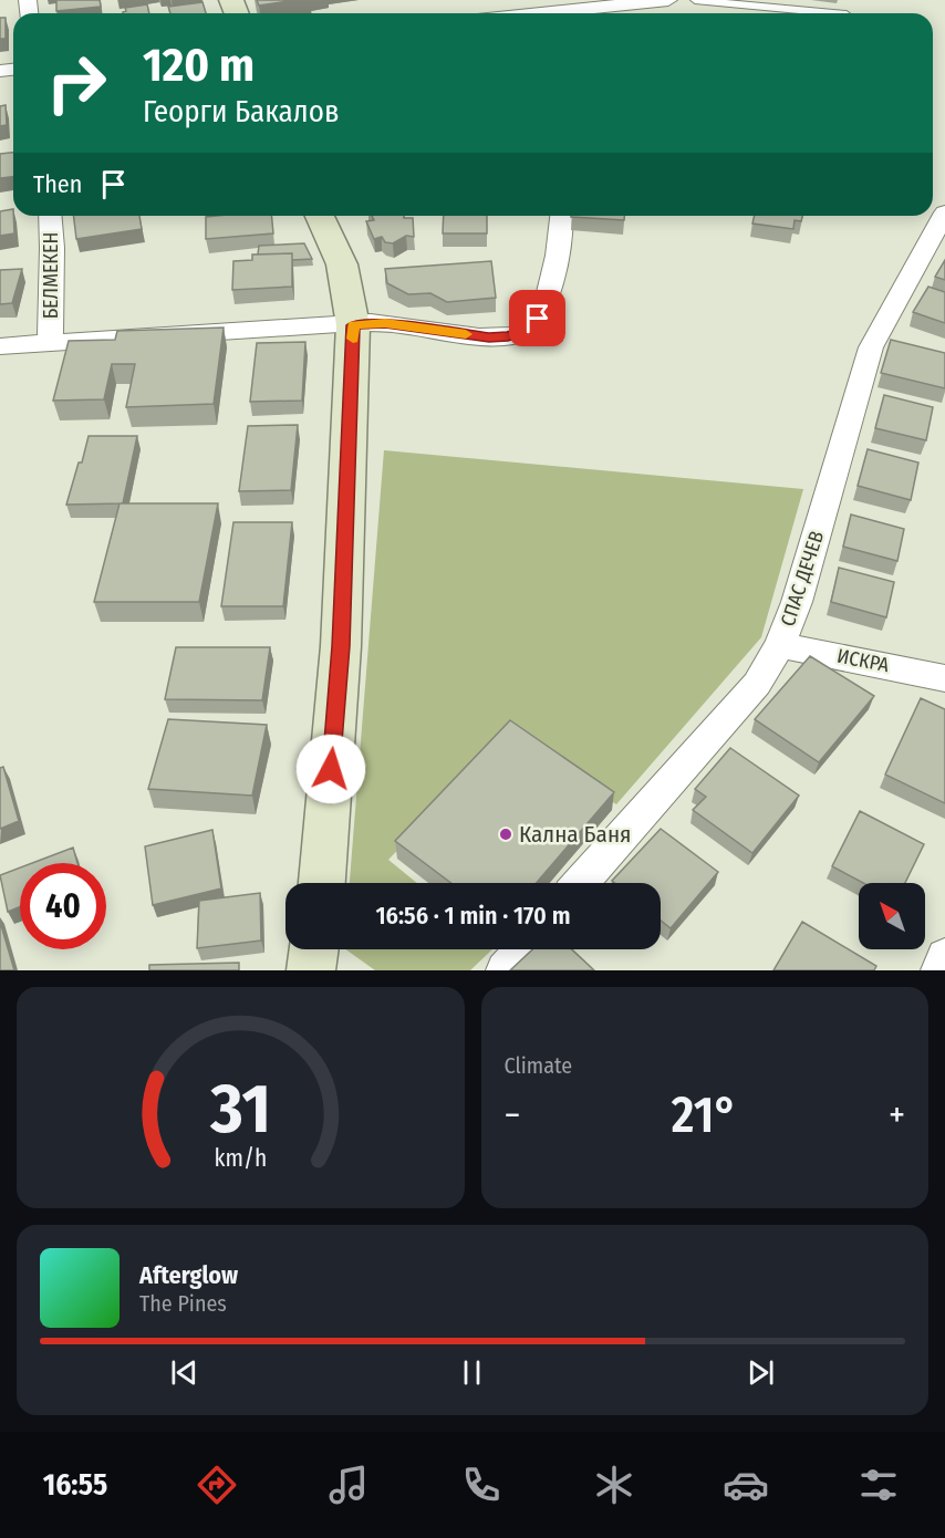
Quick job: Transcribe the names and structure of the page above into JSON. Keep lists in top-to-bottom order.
{
  "streets": {
    "street": ["БЕЛМЕКЕН", "СПАС ДЕЧЕВ", "ИСКРА"]
  },
  "crossings": [
    ["СПАС ДЕЧЕВ", "ИСКРА"]
  ],
  "places": ["Кална Баня"],
  "north": "top left",
  "page": {
    "turn": ["120 m", "Георги Бакалов"],
    "then": "Then",
    "limit": "40",
    "trip": "16:56 · 1 min · 170 m",
    "tile": "Climate",
    "heat": ["−", "21°", "+"],
    "song": ["Afterglow", "The Pines"],
    "tabs": "16:55",
    "gauge": ["31", "km/h"]
  }
}
